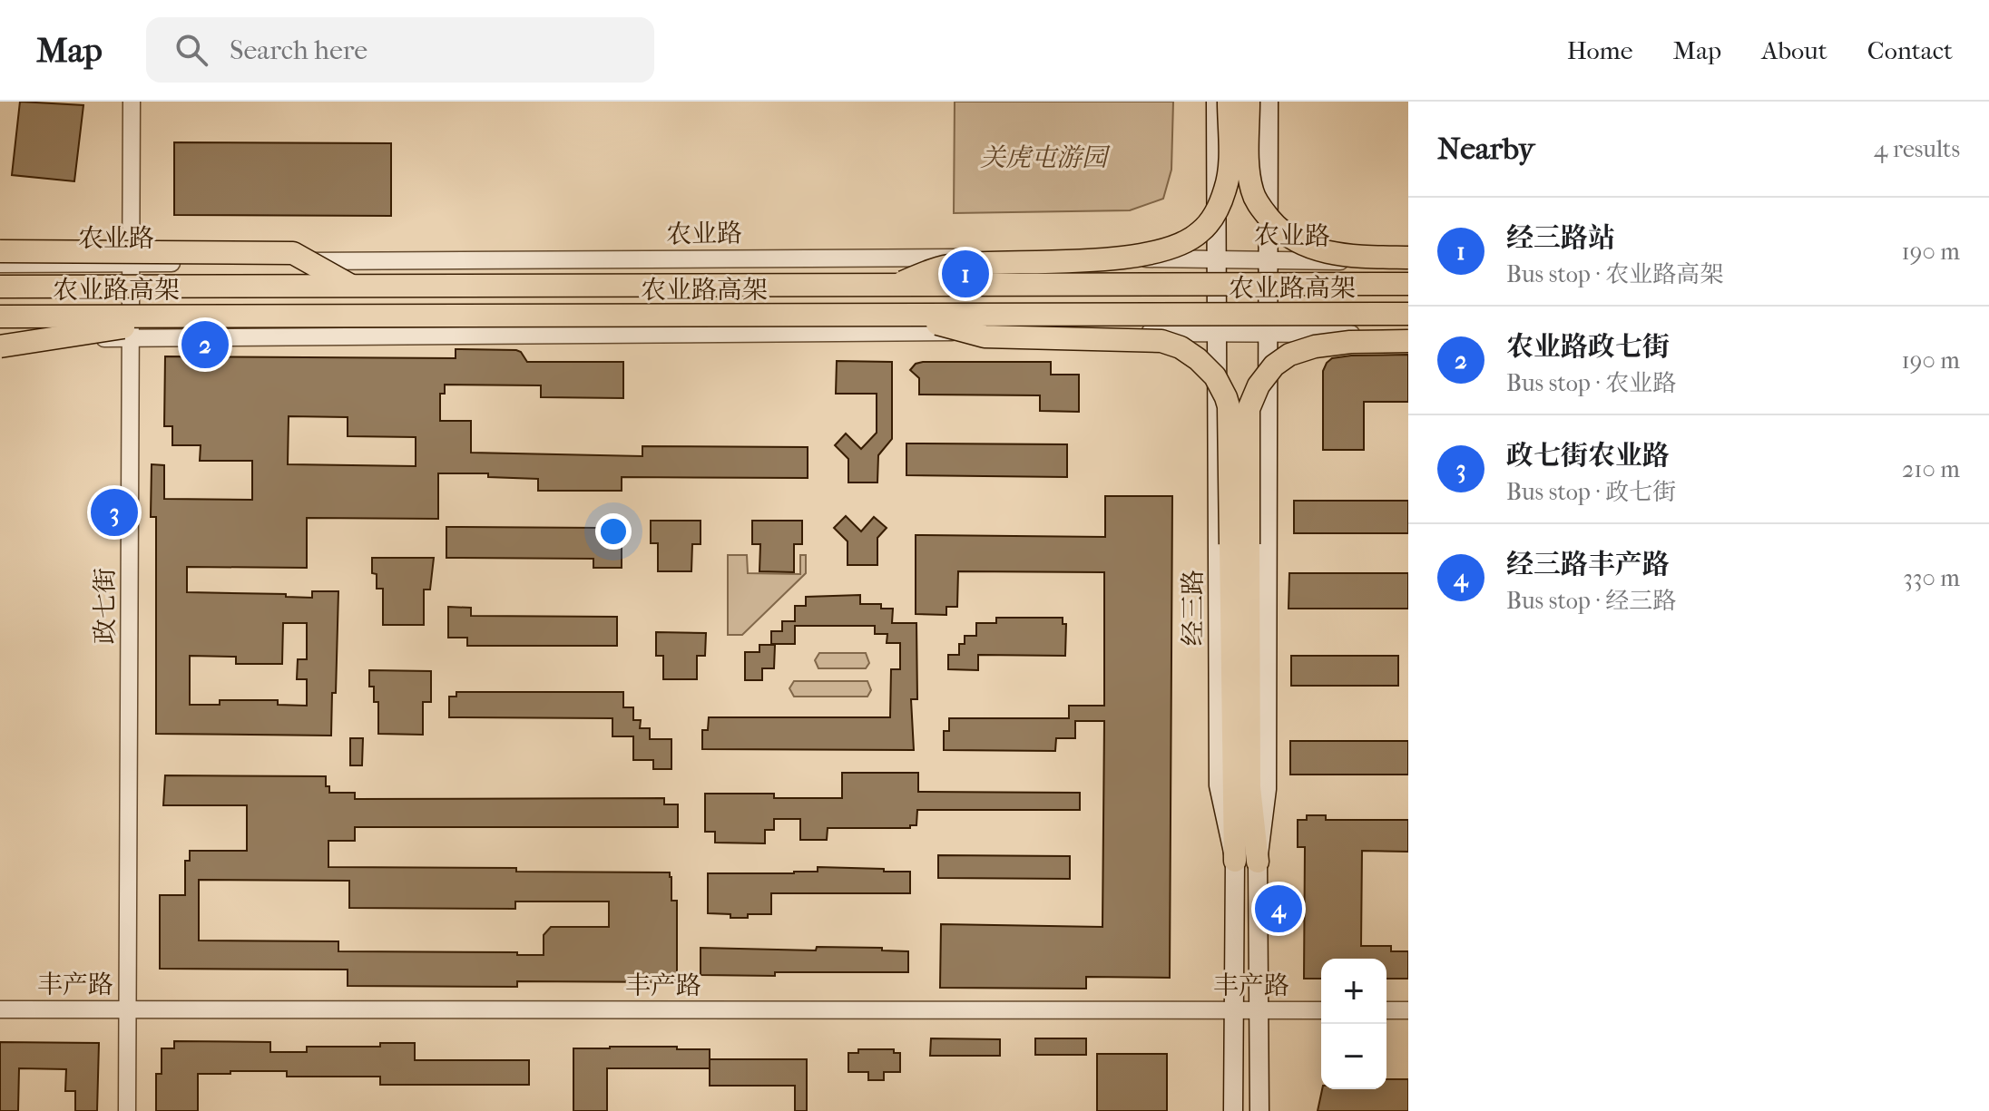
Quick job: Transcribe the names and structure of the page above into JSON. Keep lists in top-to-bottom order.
{
  "streets": {
    "highway": ["农业路高架"],
    "main road": ["经三路"],
    "street": ["农业路", "政七街", "丰产路"]
  },
  "crossings": [
    ["农业路", "政七街"],
    ["农业路", "经三路"],
    ["政七街", "丰产路"],
    ["经三路", "丰产路"]
  ],
  "parks": ["关虎屯游园"],
  "page": {
    "header": "Map",
    "search": "Search here",
    "nav": [
      "Home",
      "Map",
      "About",
      "Contact"
    ],
    "heading": ["Nearby", "4 results"],
    "list": [
      {
        "mark": "1",
        "name": "经三路站",
        "note": "Bus stop · 农业路高架",
        "value": "190 m"
      },
      {
        "mark": "2",
        "name": "农业路政七街",
        "note": "Bus stop · 农业路",
        "value": "190 m"
      },
      {
        "mark": "3",
        "name": "政七街农业路",
        "note": "Bus stop · 政七街",
        "value": "210 m"
      },
      {
        "mark": "4",
        "name": "经三路丰产路",
        "note": "Bus stop · 经三路",
        "value": "330 m"
      }
    ],
    "pins": [
      "1",
      "2",
      "3",
      "4"
    ],
    "map_buttons": ["+", "−"]
  }
}
